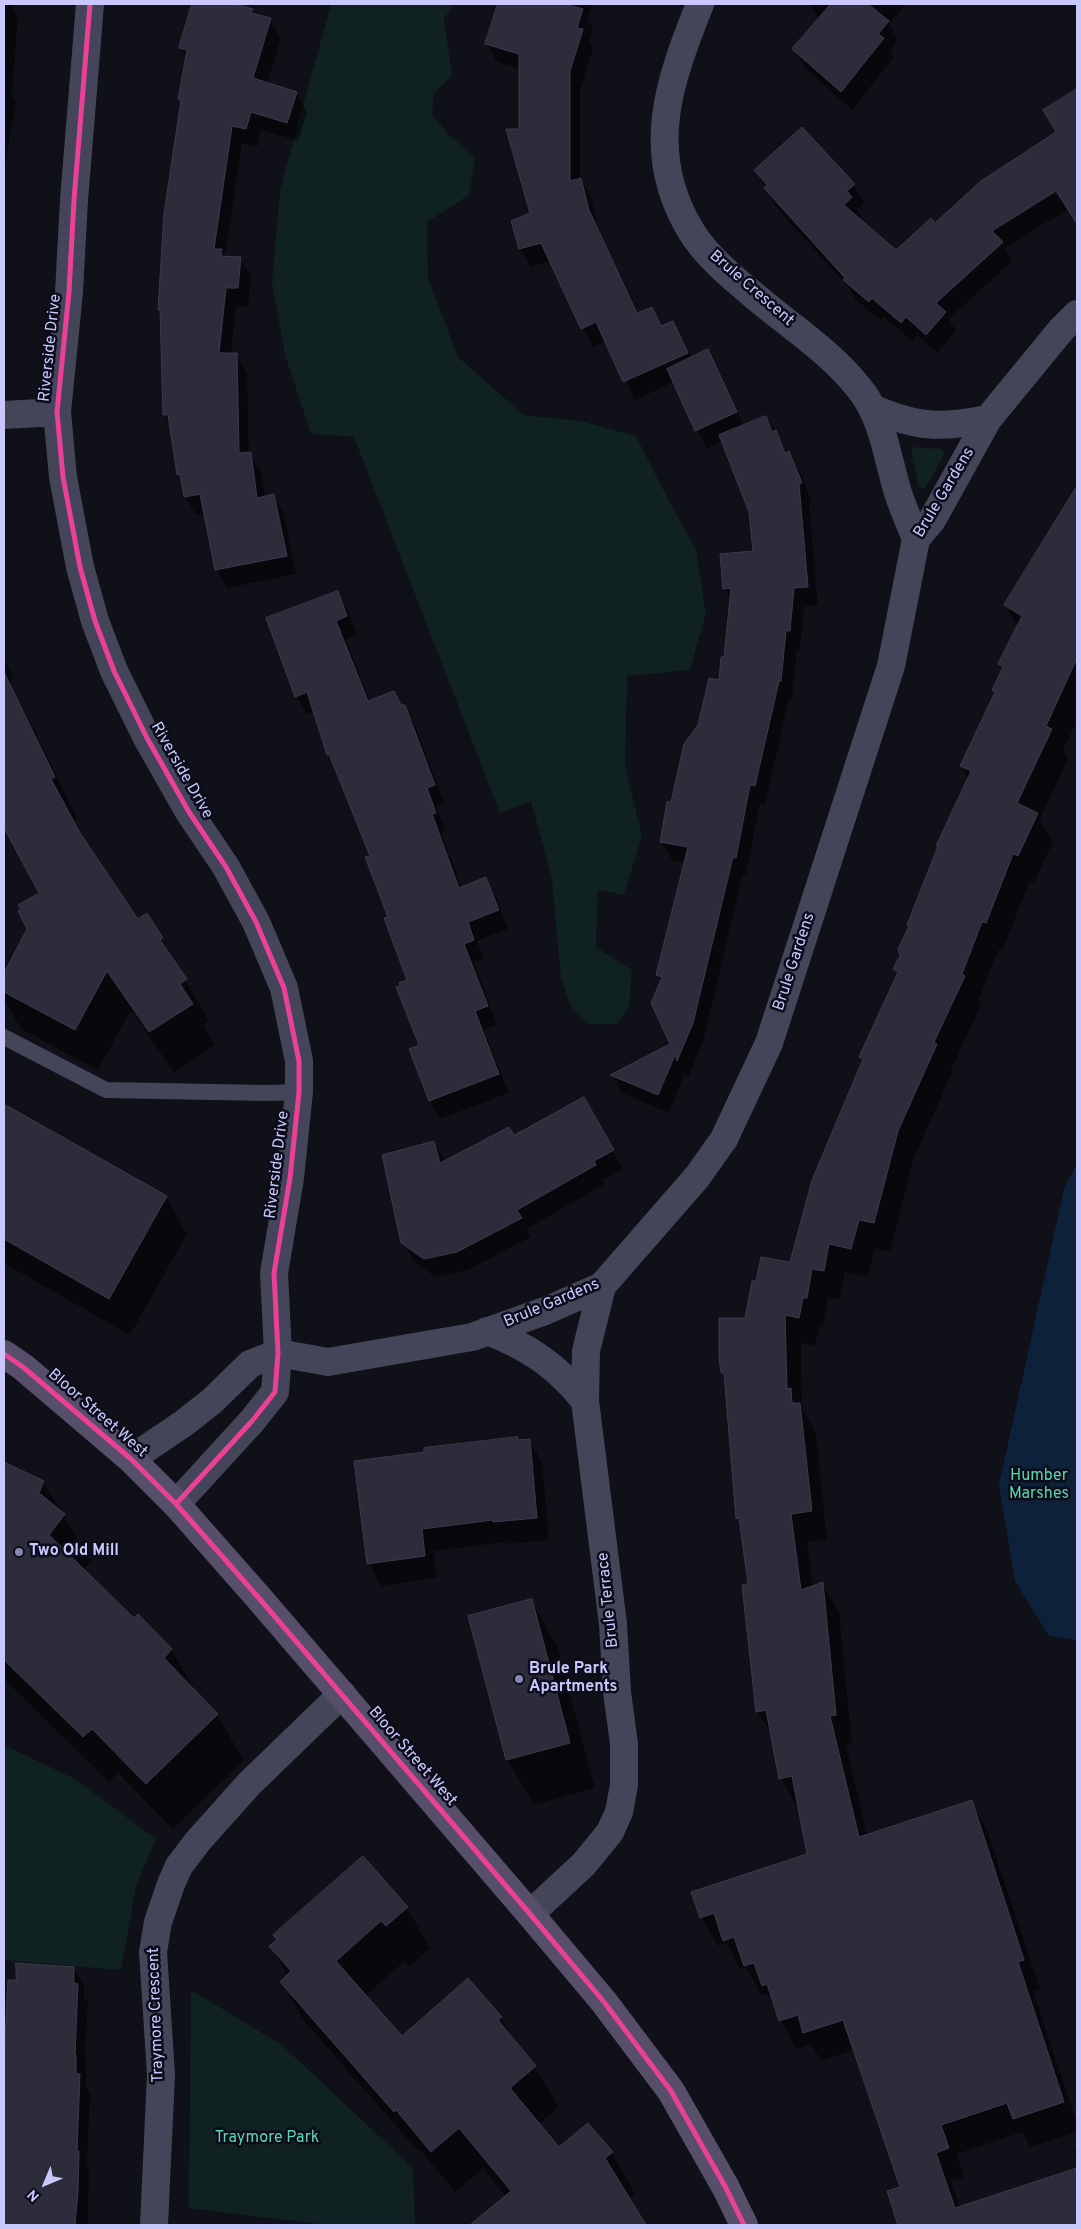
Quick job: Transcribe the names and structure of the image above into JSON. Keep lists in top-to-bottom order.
{
  "streets": {
    "main road": ["Bloor Street West"],
    "street": [
      "Brule Crescent",
      "Riverside Drive",
      "Brule Gardens",
      "Brule Terrace",
      "Traymore Crescent"
    ]
  },
  "crossings": [
    ["Brule Crescent", "Brule Gardens"],
    ["Riverside Drive", "Brule Gardens"],
    ["Riverside Drive", "Bloor Street West"],
    ["Brule Gardens", "Brule Terrace"],
    ["Bloor Street West", "Brule Terrace"],
    ["Bloor Street West", "Traymore Crescent"]
  ],
  "parks": ["Humber Marshes", "Traymore Park"],
  "places": ["Two Old Mill", "Brule Park Apartments"],
  "north": "bottom left"
}
